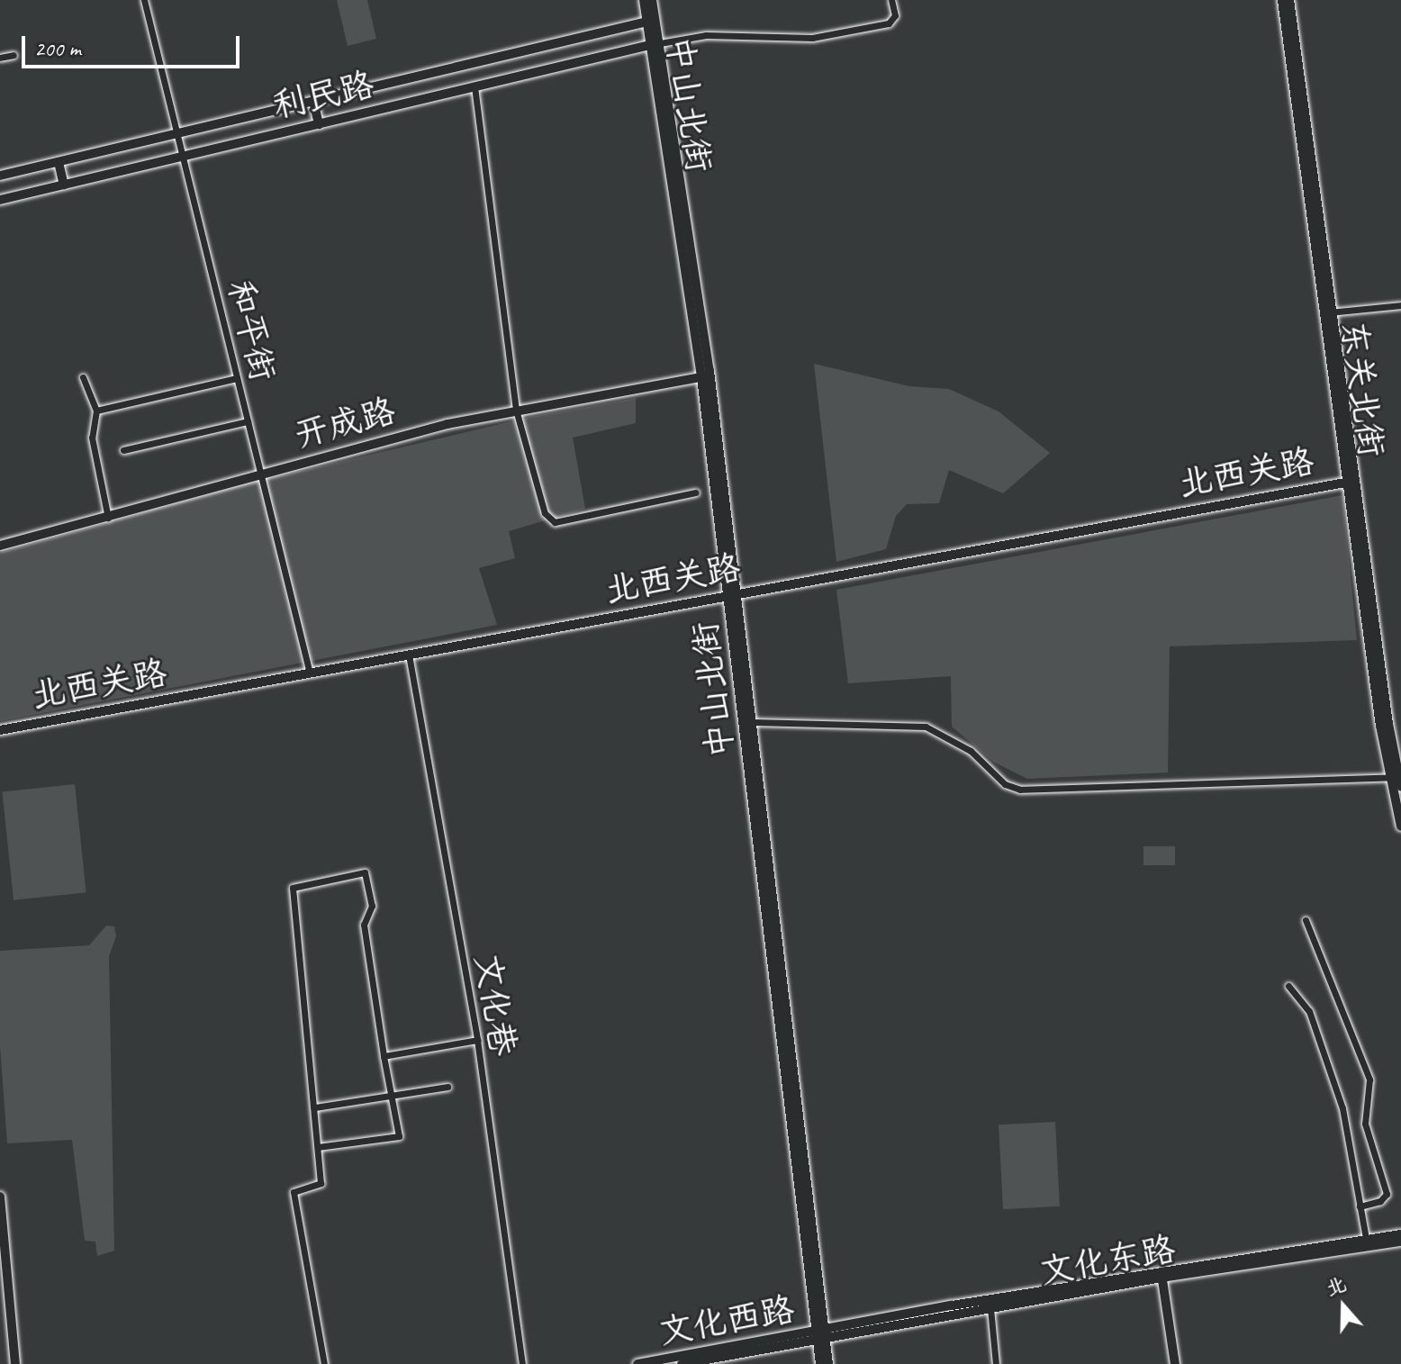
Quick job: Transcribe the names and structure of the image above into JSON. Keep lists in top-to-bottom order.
{
  "streets": {
    "street": [
      "利民路",
      "中山北街",
      "和平街",
      "东关北街",
      "开成路",
      "北西关路",
      "文化巷",
      "文化东路",
      "文化西路"
    ]
  },
  "crossings": [
    ["利民路", "中山北街"],
    ["利民路", "和平街"],
    ["中山北街", "开成路"],
    ["中山北街", "北西关路"],
    ["中山北街", "文化东路"],
    ["中山北街", "文化西路"],
    ["和平街", "开成路"],
    ["和平街", "北西关路"],
    ["东关北街", "北西关路"],
    ["北西关路", "文化巷"],
    ["文化东路", "文化西路"]
  ],
  "scale_bar": "200 m",
  "north": "top"
}
